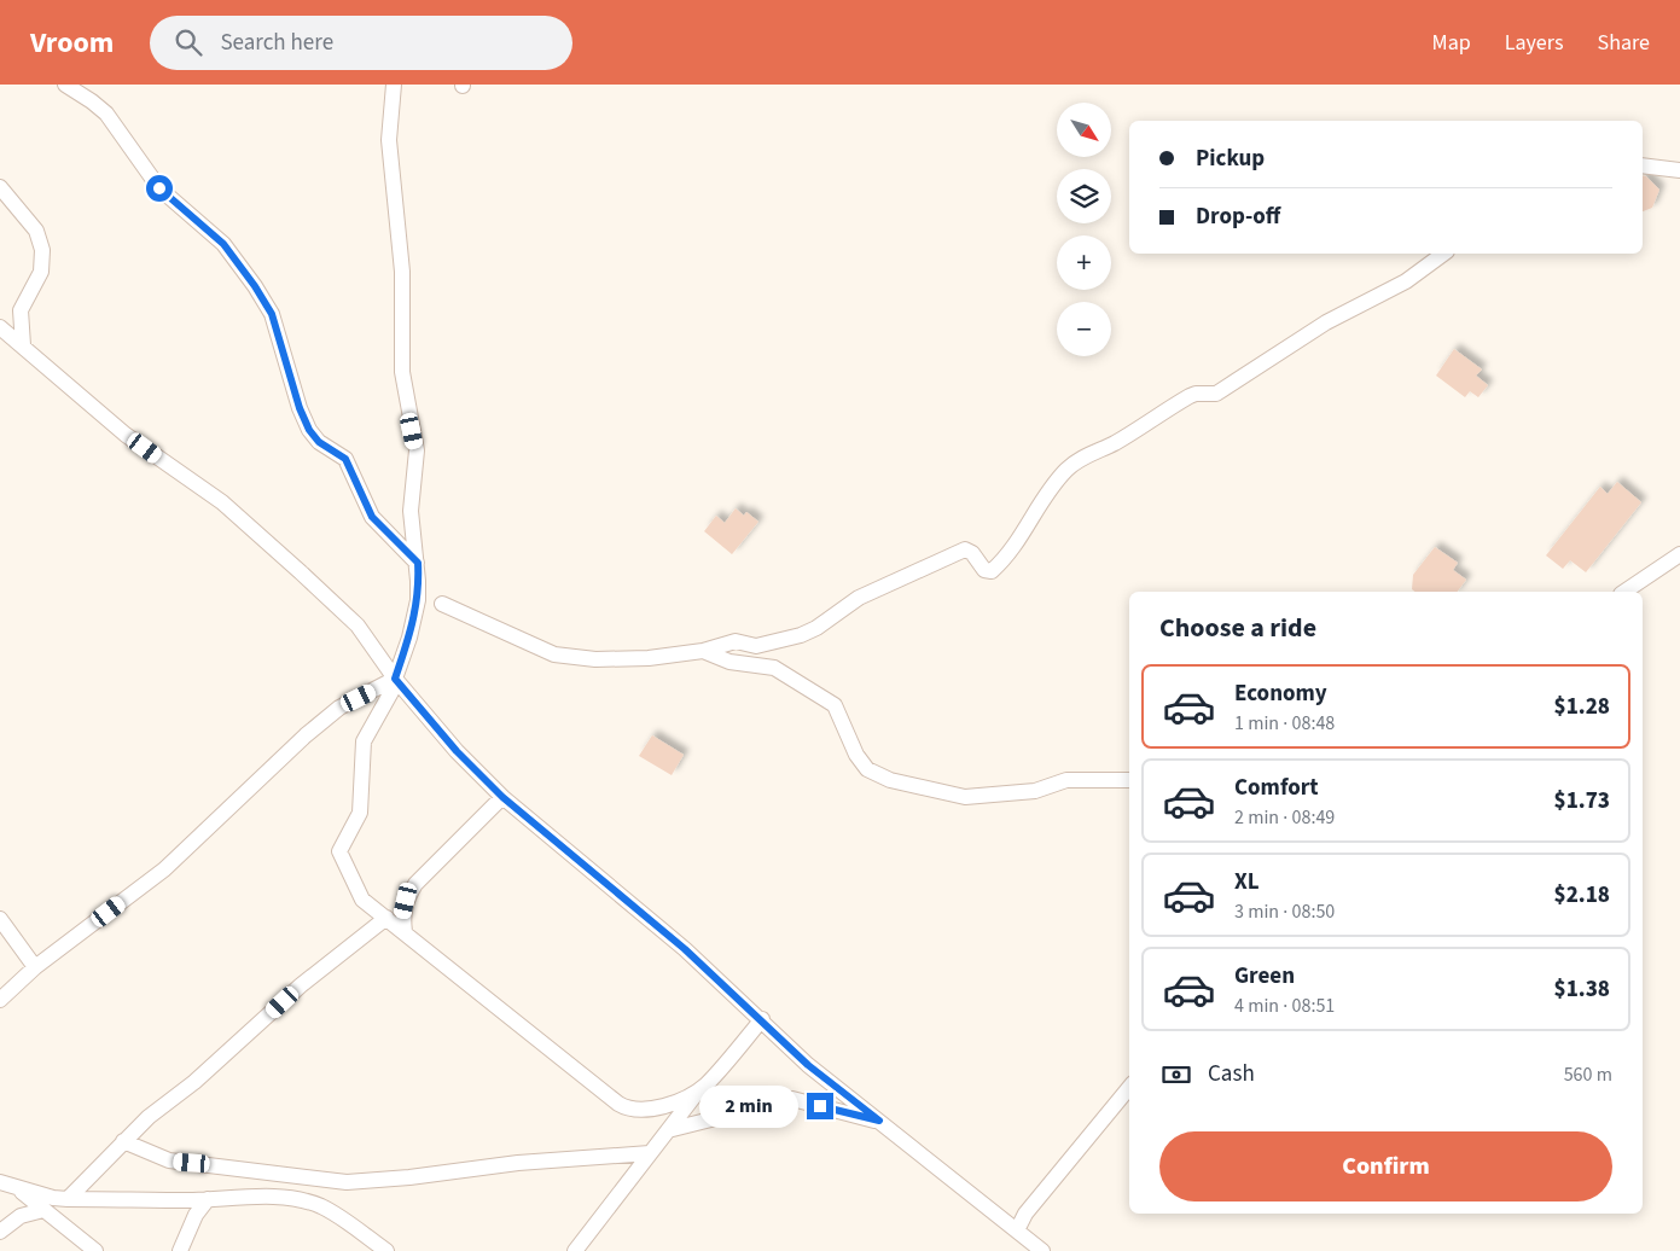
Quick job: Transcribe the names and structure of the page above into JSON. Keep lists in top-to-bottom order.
{
  "north": "bottom right",
  "page": {
    "header": "Vroom",
    "search": "Search here",
    "nav": ["Map", "Layers", "Share"],
    "map_buttons": ["+", "−"],
    "banner": ["Pickup", "Drop-off"],
    "heading": "Choose a ride",
    "list": [
      {
        "name": "Economy",
        "note": "1 min · 08:48",
        "value": "$1.28"
      },
      {
        "name": "Comfort",
        "note": "2 min · 08:49",
        "value": "$1.73"
      },
      {
        "name": "XL",
        "note": "3 min · 08:50",
        "value": "$2.18"
      },
      {
        "name": "Green",
        "note": "4 min · 08:51",
        "value": "$1.38"
      }
    ],
    "pay": ["Cash", "560 m"],
    "bubble": "2 min",
    "buttons": "Confirm"
  }
}
